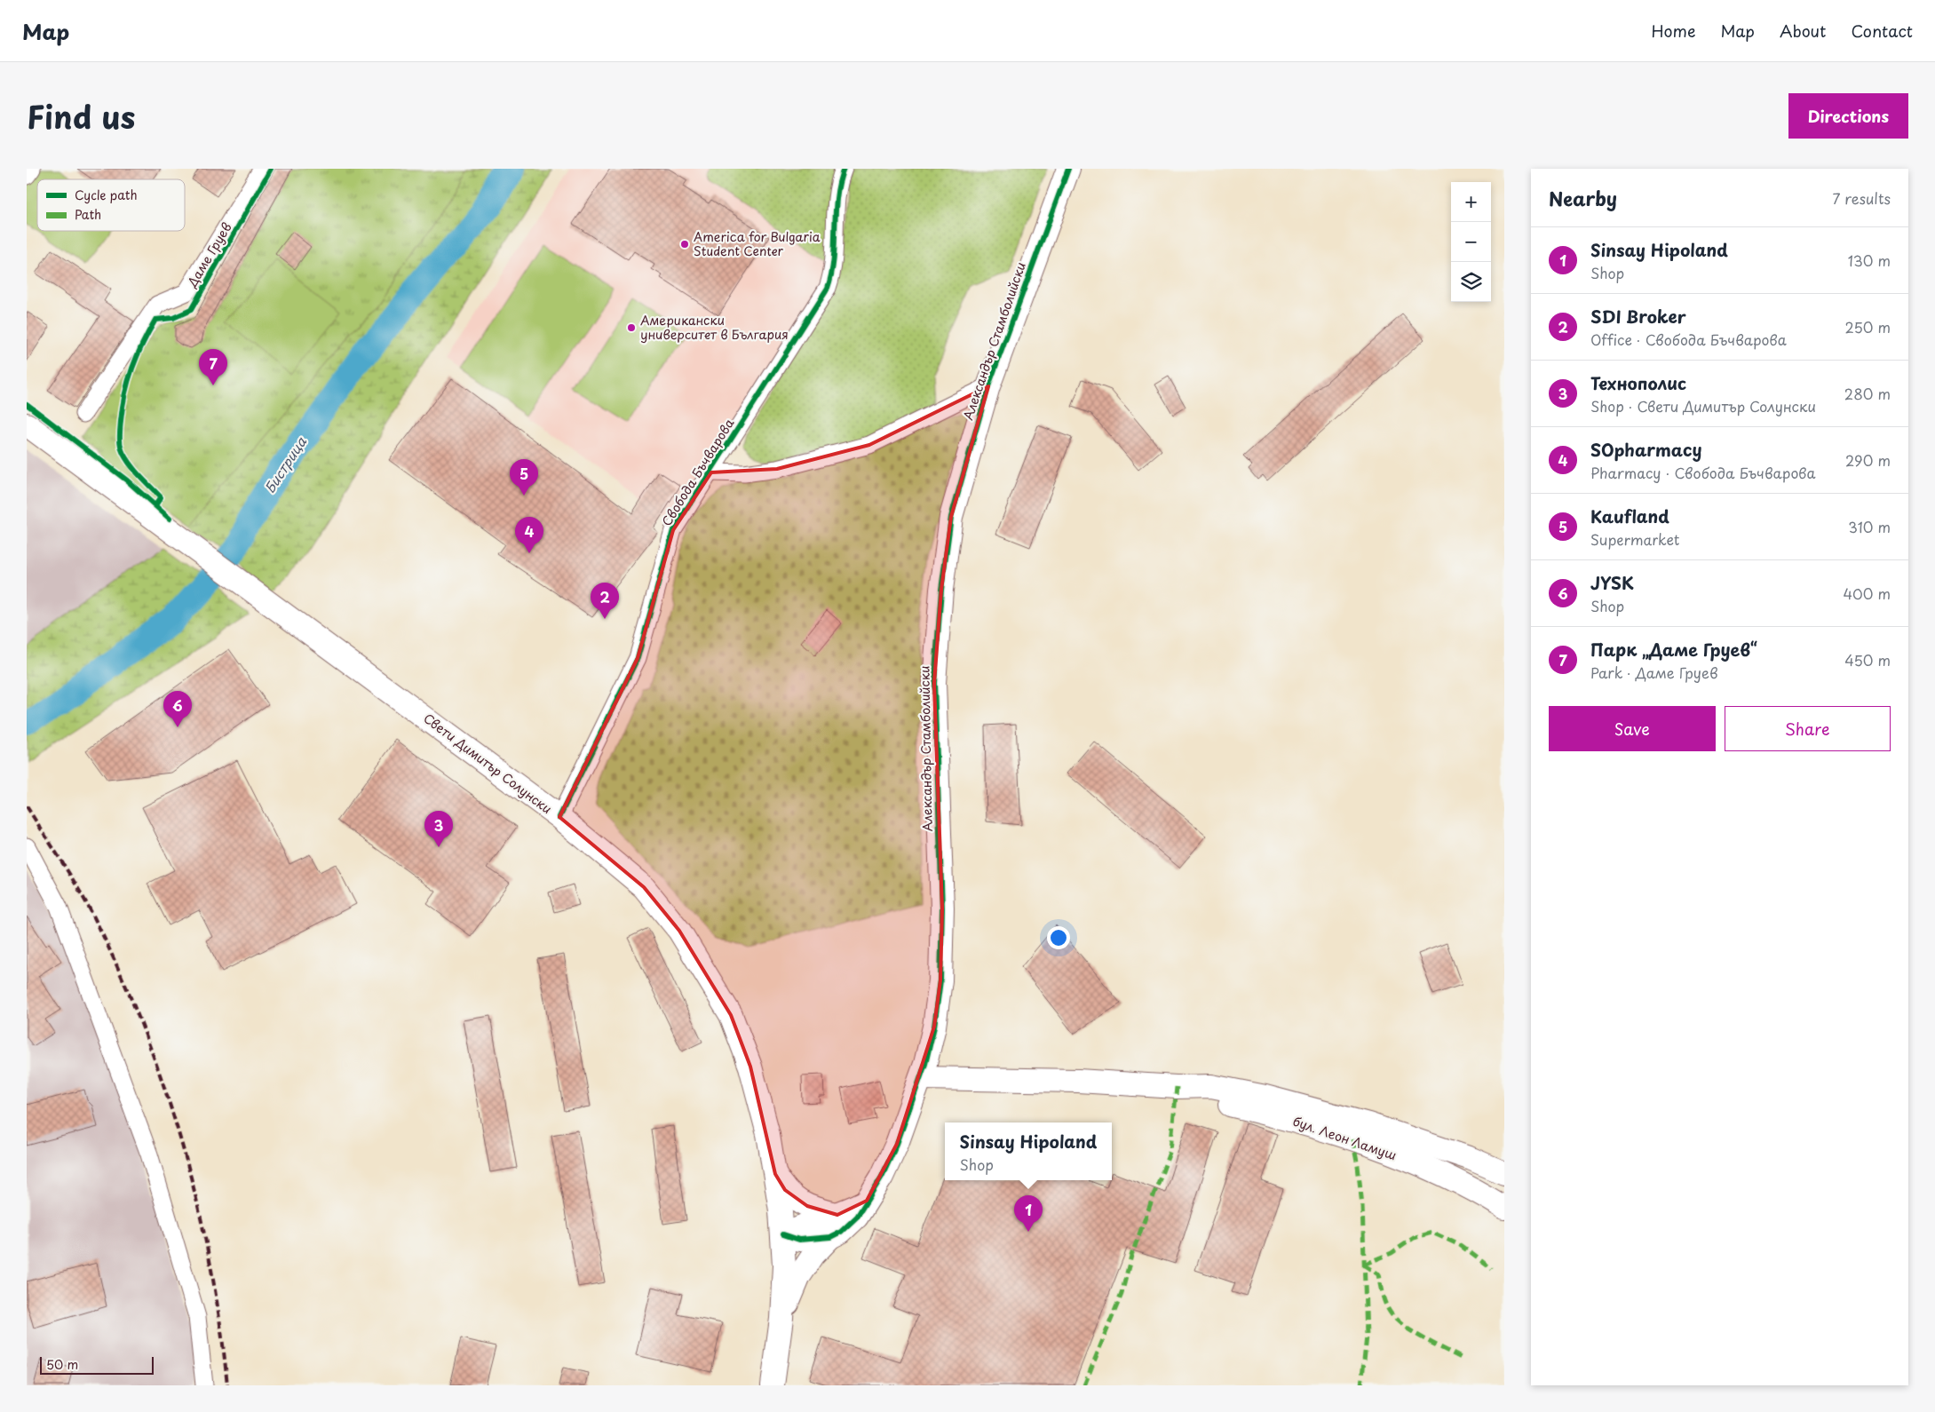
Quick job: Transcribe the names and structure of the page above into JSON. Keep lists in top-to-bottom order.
{
  "streets": {
    "street": [
      "Даме Груев",
      "Александър Стамболийски",
      "Свобода Бъчварова",
      "Свети Димитър Солунски",
      "бул. Леон Ламуш"
    ]
  },
  "crossings": [
    ["Александър Стамболийски", "Свети Димитър Солунски"],
    ["Александър Стамболийски", "бул. Леон Ламуш"],
    ["Свобода Бъчварова", "Свети Димитър Солунски"]
  ],
  "water": ["Бистрица"],
  "places": ["America for Bulgaria Student Center", "Американски университет в България"],
  "legend": ["Cycle path", "Path"],
  "scale_bar": "50 m",
  "page": {
    "header": "Map",
    "nav": [
      "Home",
      "Map",
      "About",
      "Contact"
    ],
    "title": "Find us",
    "buttons": [
      "Directions",
      ["Save", "Share"]
    ],
    "heading": ["Nearby", "7 results"],
    "map_buttons": ["+", "−"],
    "list": [
      {
        "mark": "1",
        "name": "Sinsay Hipoland",
        "note": "Shop",
        "value": "130 m"
      },
      {
        "mark": "2",
        "name": "SDI Broker",
        "note": "Office · Свобода Бъчварова",
        "value": "250 m"
      },
      {
        "mark": "3",
        "name": "Технополис",
        "note": "Shop · Свети Димитър Солунски",
        "value": "280 m"
      },
      {
        "mark": "4",
        "name": "SOpharmacy",
        "note": "Pharmacy · Свобода Бъчварова",
        "value": "290 m"
      },
      {
        "mark": "5",
        "name": "Kaufland",
        "note": "Supermarket",
        "value": "310 m"
      },
      {
        "mark": "6",
        "name": "JYSK",
        "note": "Shop",
        "value": "400 m"
      },
      {
        "mark": "7",
        "name": "Парк „Даме Груев“",
        "note": "Park · Даме Груев",
        "value": "450 m"
      }
    ],
    "pins": [
      "7",
      "5",
      "4",
      "2",
      "6",
      "3",
      "1"
    ],
    "popup": ["Sinsay Hipoland", "Shop"],
    "scale": "50 m"
  }
}
